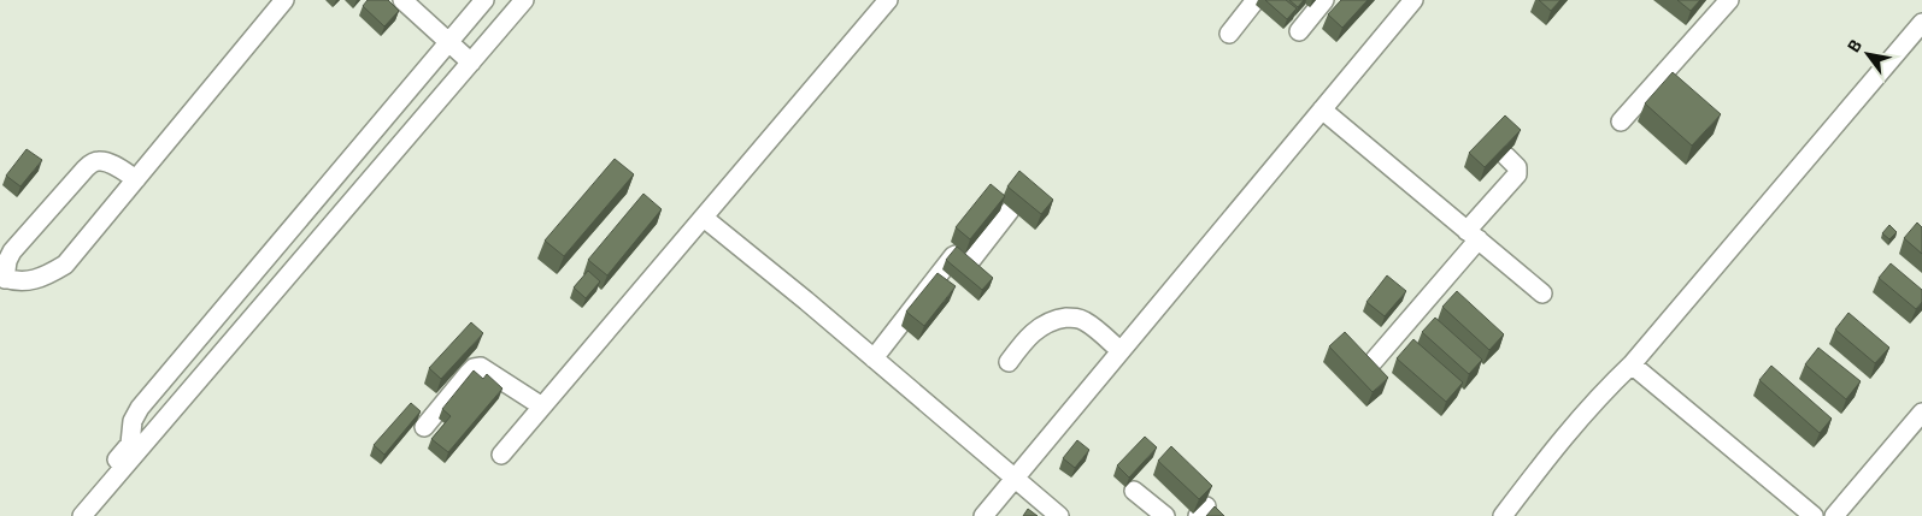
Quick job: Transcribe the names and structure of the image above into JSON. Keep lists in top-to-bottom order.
{
  "north": "top left"
}
